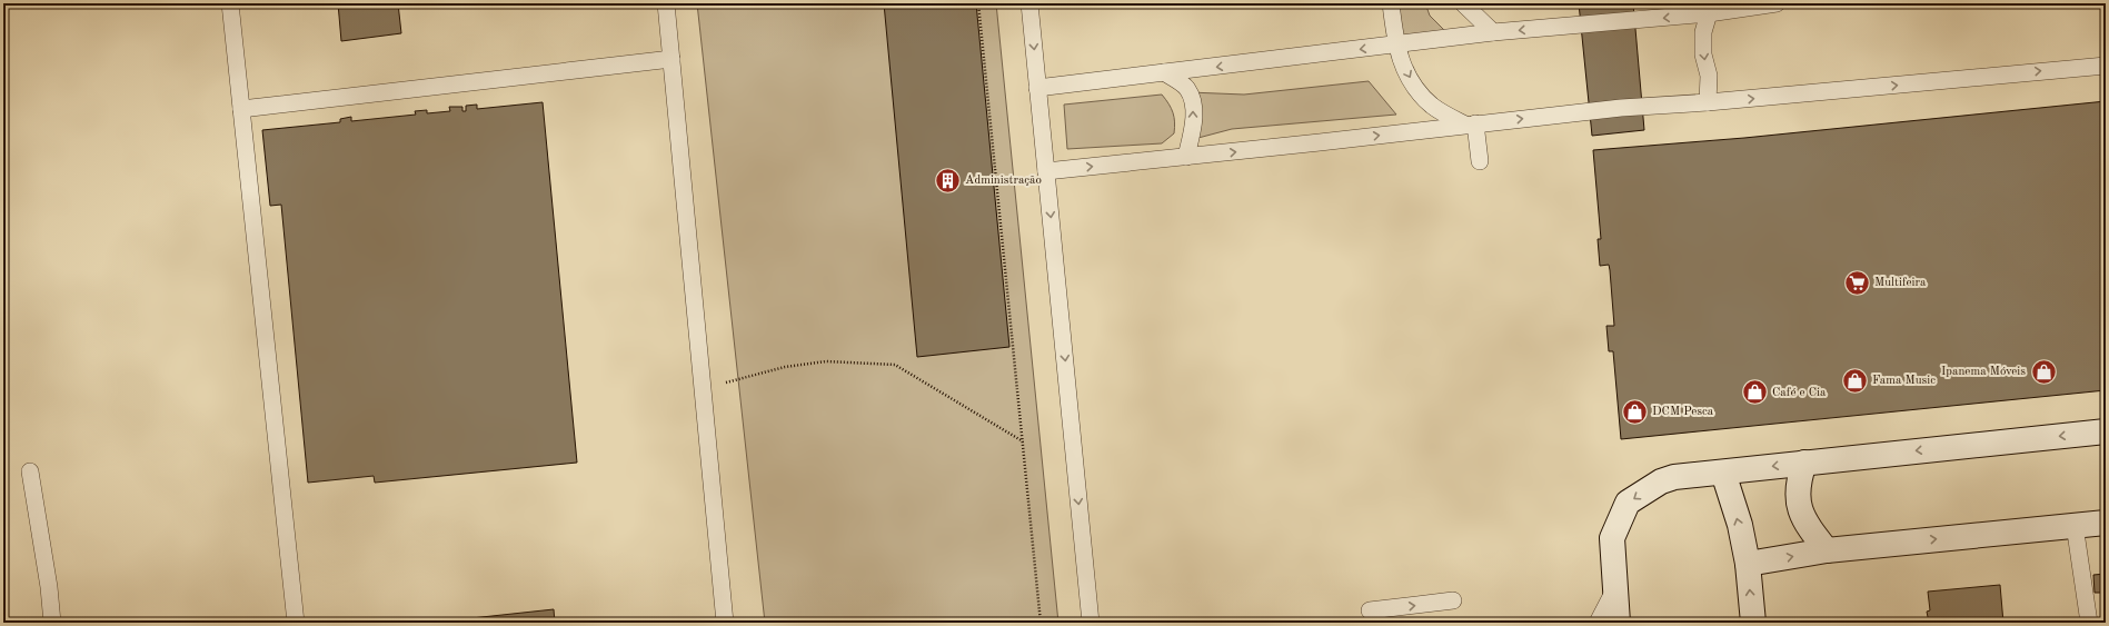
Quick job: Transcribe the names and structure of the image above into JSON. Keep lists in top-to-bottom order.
{
  "places": {
    "building": ["Administração"],
    "supermarket": ["Multifeira"],
    "shop": [
      "Ipanema Móveis",
      "Fama Music",
      "Café e Cia",
      "DCM Pesca"
    ]
  }
}
